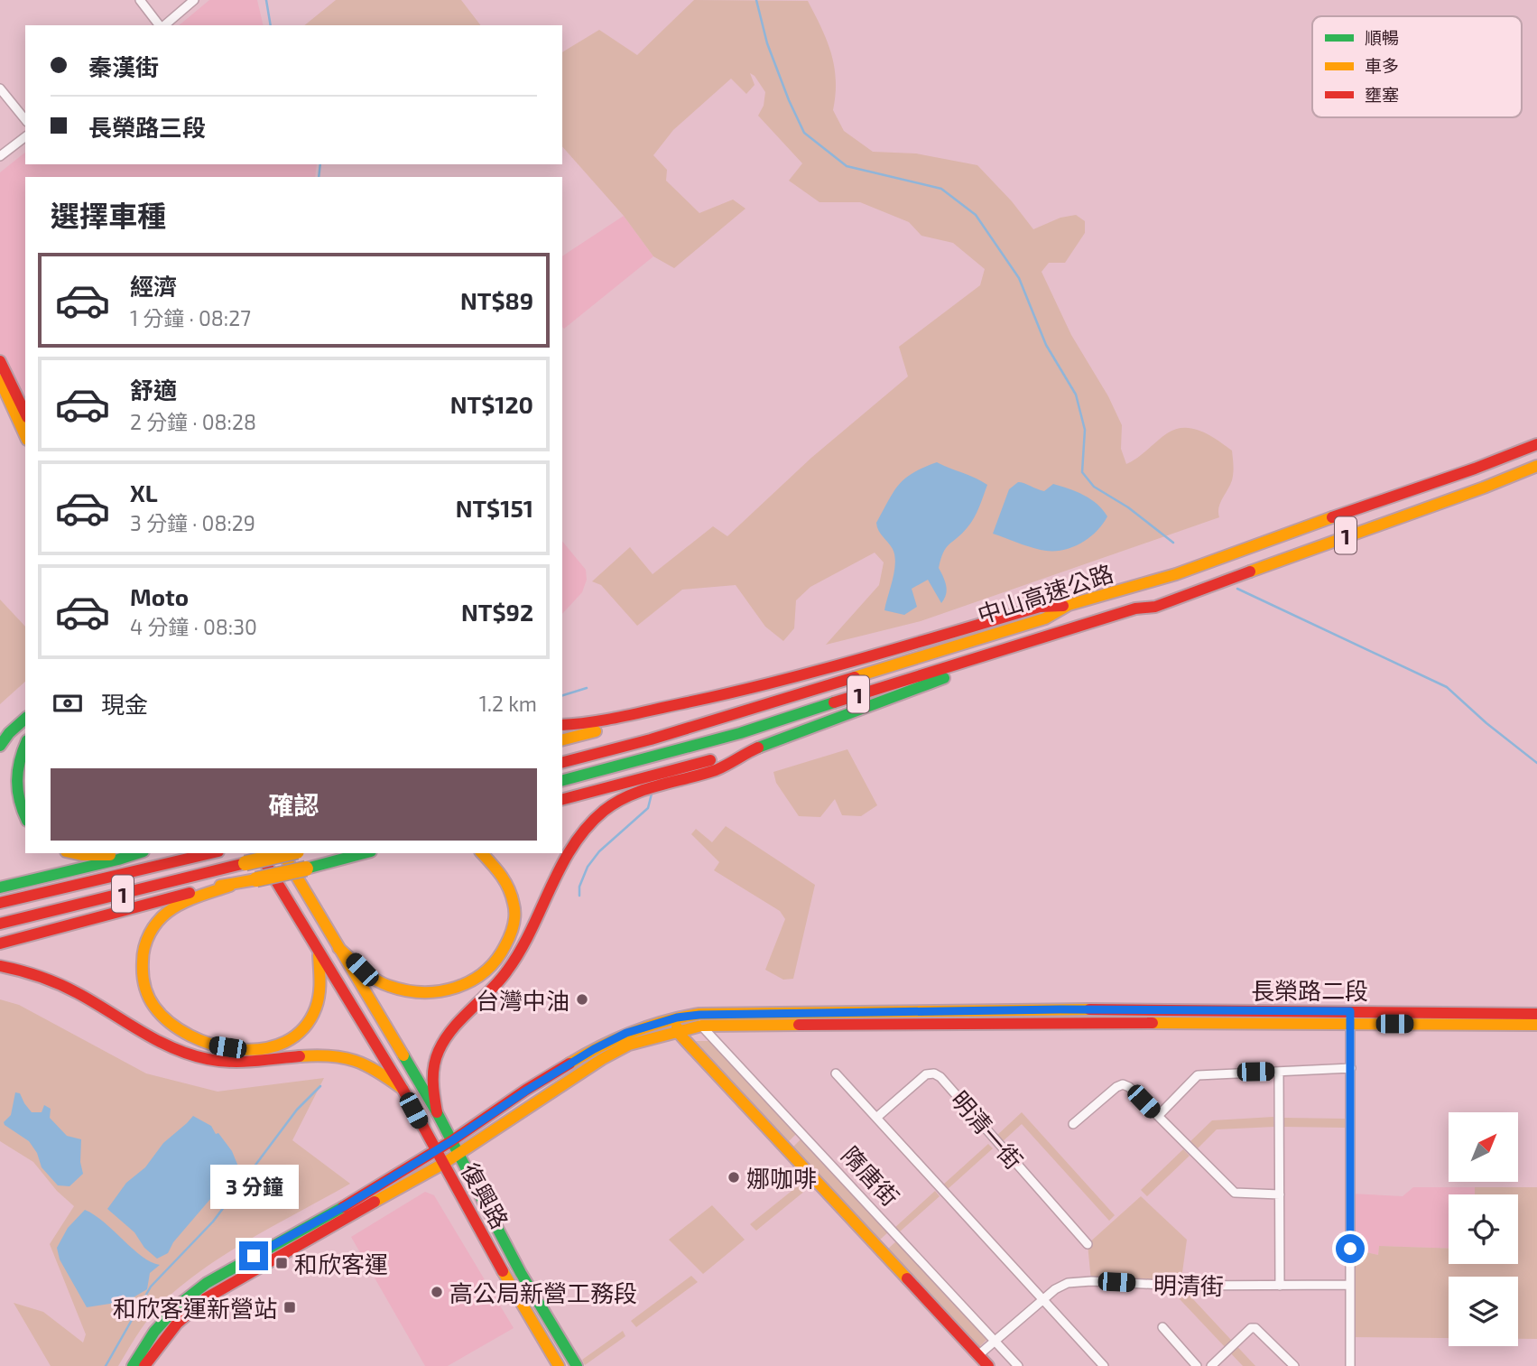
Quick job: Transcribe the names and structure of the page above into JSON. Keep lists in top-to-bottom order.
{
  "streets": {
    "main road": [
      "1",
      "中山高速公路",
      "長榮路二段",
      "隋唐街",
      "復興路"
    ],
    "street": ["明清一街", "明清街"]
  },
  "crossings": [
    ["長榮路二段", "隋唐街"],
    ["長榮路二段", "復興路"],
    ["隋唐街", "明清街"]
  ],
  "places": {
    "other": ["台灣中油", "娜咖啡", "高公局新營工務段"],
    "transit": ["和欣客運", "和欣客運新營站"]
  },
  "legend": ["順暢", "車多", "壅塞"],
  "north": "top right",
  "page": {
    "banner": ["秦漢街", "長榮路三段"],
    "heading": "選擇車種",
    "list": [
      {
        "name": "經濟",
        "note": "1 分鐘 · 08:27",
        "value": "NT$89"
      },
      {
        "name": "舒適",
        "note": "2 分鐘 · 08:28",
        "value": "NT$120"
      },
      {
        "name": "XL",
        "note": "3 分鐘 · 08:29",
        "value": "NT$151"
      },
      {
        "name": "Moto",
        "note": "4 分鐘 · 08:30",
        "value": "NT$92"
      }
    ],
    "pay": ["現金", "1.2 km"],
    "buttons": "確認",
    "bubble": "3 分鐘"
  }
}
